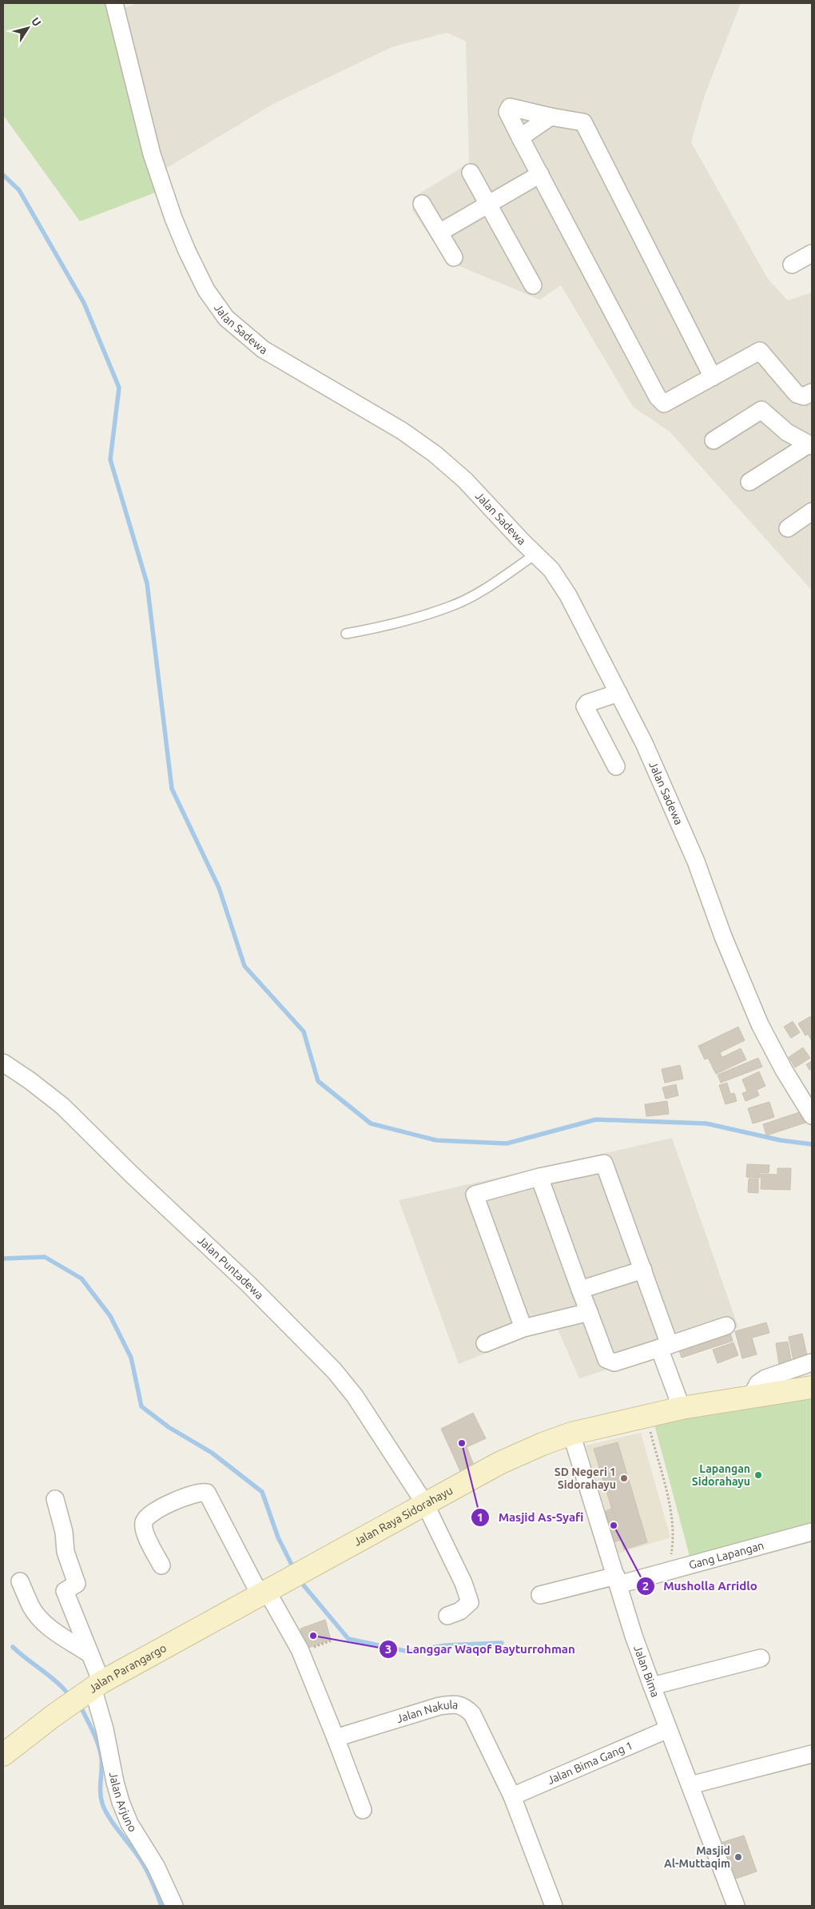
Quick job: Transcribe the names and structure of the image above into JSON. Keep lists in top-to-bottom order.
{
  "streets": {
    "main road": ["Jalan Raya Sidorahayu", "Jalan Parangargo"],
    "street": [
      "Jalan Sadewa",
      "Jalan Puntadewa",
      "Gang Lapangan",
      "Jalan Bima",
      "Jalan Nakula",
      "Jalan Bima Gang 1",
      "Jalan Arjuno"
    ]
  },
  "crossings": [
    ["Jalan Puntadewa", "Jalan Raya Sidorahayu"],
    ["Jalan Raya Sidorahayu", "Jalan Parangargo"],
    ["Jalan Raya Sidorahayu", "Jalan Bima"],
    ["Gang Lapangan", "Jalan Bima"],
    ["Jalan Parangargo", "Jalan Arjuno"],
    ["Jalan Bima", "Jalan Bima Gang 1"],
    ["Jalan Nakula", "Jalan Bima Gang 1"]
  ],
  "places": [
    "Masjid As-Syafi",
    "Lapangan Sidorahayu",
    "SD Negeri 1 Sidorahayu",
    "Musholla Arridlo",
    "Langgar Waqof Bayturrohman",
    "Masjid Al-Muttaqim"
  ],
  "north": "top right"
}
